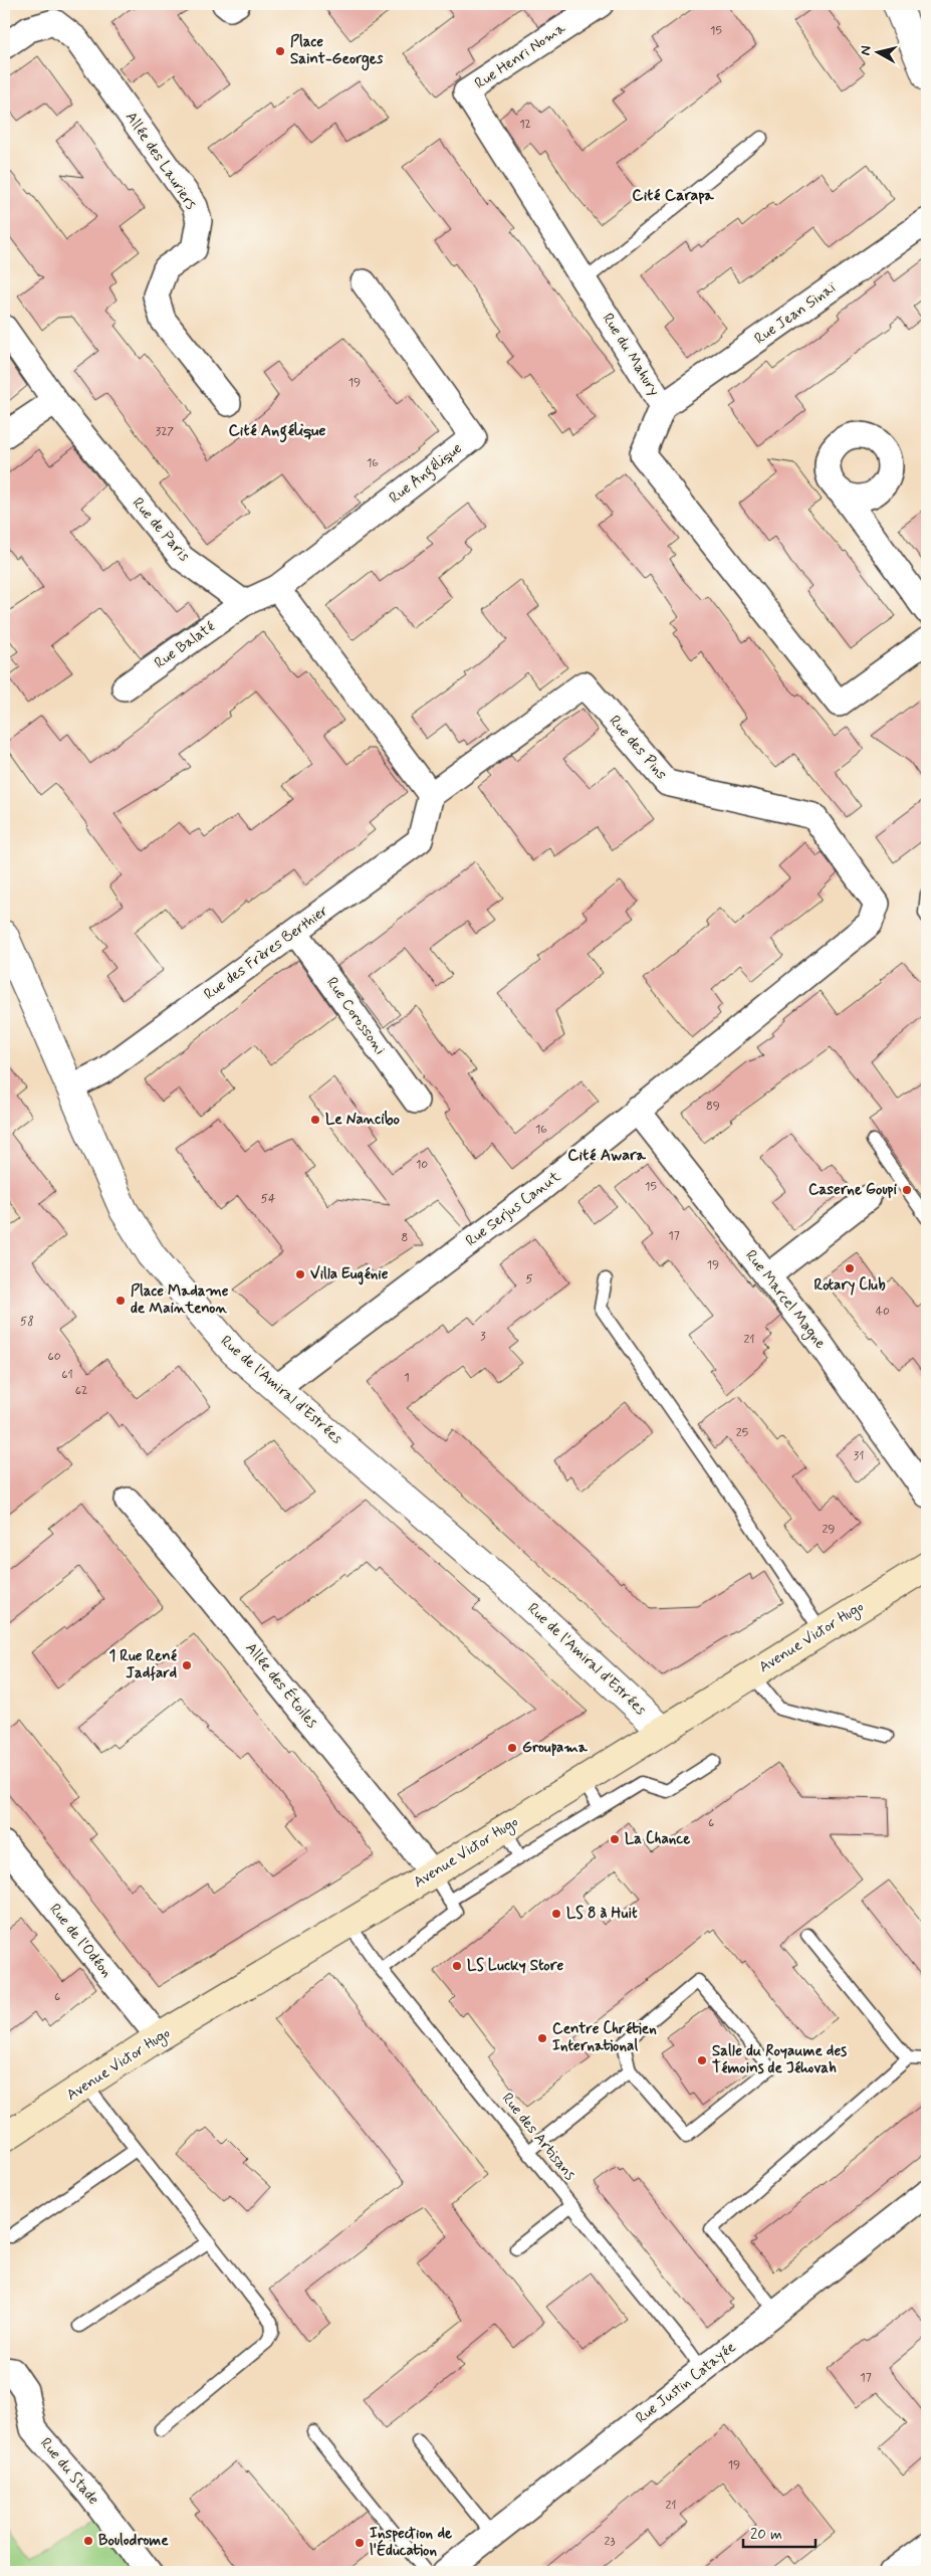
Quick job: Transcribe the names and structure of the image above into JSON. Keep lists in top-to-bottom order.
{
  "streets": {
    "main road": ["Avenue Victor Hugo"],
    "street": [
      "Rue Henri Noma",
      "Allée des Lauriers",
      "Rue Jean Sinaï",
      "Rue du Mahury",
      "Rue Angélique",
      "Rue de Paris",
      "Rue Balaté",
      "Rue des Pins",
      "Rue des Frères Berthier",
      "Rue Corossoni",
      "Rue Serjus Canut",
      "Rue Marcel Magne",
      "Rue de l'Amiral d'Estrées",
      "Allée des Étoiles",
      "Rue de l'Odéon",
      "Rue Justin Catayée",
      "Rue du Stade"
    ],
    "lane": ["Rue des Artisans"]
  },
  "crossings": [
    ["Rue Henri Noma", "Rue du Mahury"],
    ["Rue Jean Sinaï", "Rue du Mahury"],
    ["Rue de Paris", "Rue Balaté"],
    ["Rue des Pins", "Rue des Frères Berthier"],
    ["Rue des Pins", "Rue Serjus Canut"],
    ["Rue des Frères Berthier", "Rue Corossoni"],
    ["Rue des Frères Berthier", "Rue de l'Amiral d'Estrées"],
    ["Rue Serjus Canut", "Rue Marcel Magne"],
    ["Rue Serjus Canut", "Rue de l'Amiral d'Estrées"],
    ["Rue de l'Amiral d'Estrées", "Avenue Victor Hugo"],
    ["Avenue Victor Hugo", "Allée des Étoiles"],
    ["Avenue Victor Hugo", "Rue de l'Odéon"],
    ["Avenue Victor Hugo", "Rue des Artisans"],
    ["Rue des Artisans", "Rue Justin Catayée"]
  ],
  "districts": ["Cité Carapa", "Cité Angélique", "Cité Awara"],
  "places": [
    "Place Saint-Georges",
    "Le Nancibo",
    "Caserne Goupi",
    "Rotary Club",
    "Villa Eugénie",
    "Place Madame de Maintenon",
    "1 Rue René Jadfard",
    "Groupama",
    "La Chance",
    "LS 8 à Huit",
    "LS Lucky Store",
    "Centre Chrétien International",
    "Salle du Royaume des Témoins de Jéhovah",
    "Boulodrome",
    "Inspection de l'Éducation"
  ],
  "house_numbers": [
    "15",
    "12",
    "19",
    "327",
    "16",
    "89",
    "16",
    "10",
    "15",
    "54",
    "17",
    "8",
    "19",
    "5",
    "40",
    "58",
    "3",
    "21",
    "60",
    "61",
    "1",
    "62",
    "25",
    "31",
    "29",
    "6",
    "6",
    "17",
    "19",
    "21",
    "23"
  ],
  "scale_bar": "20 m",
  "north": "left"
}
